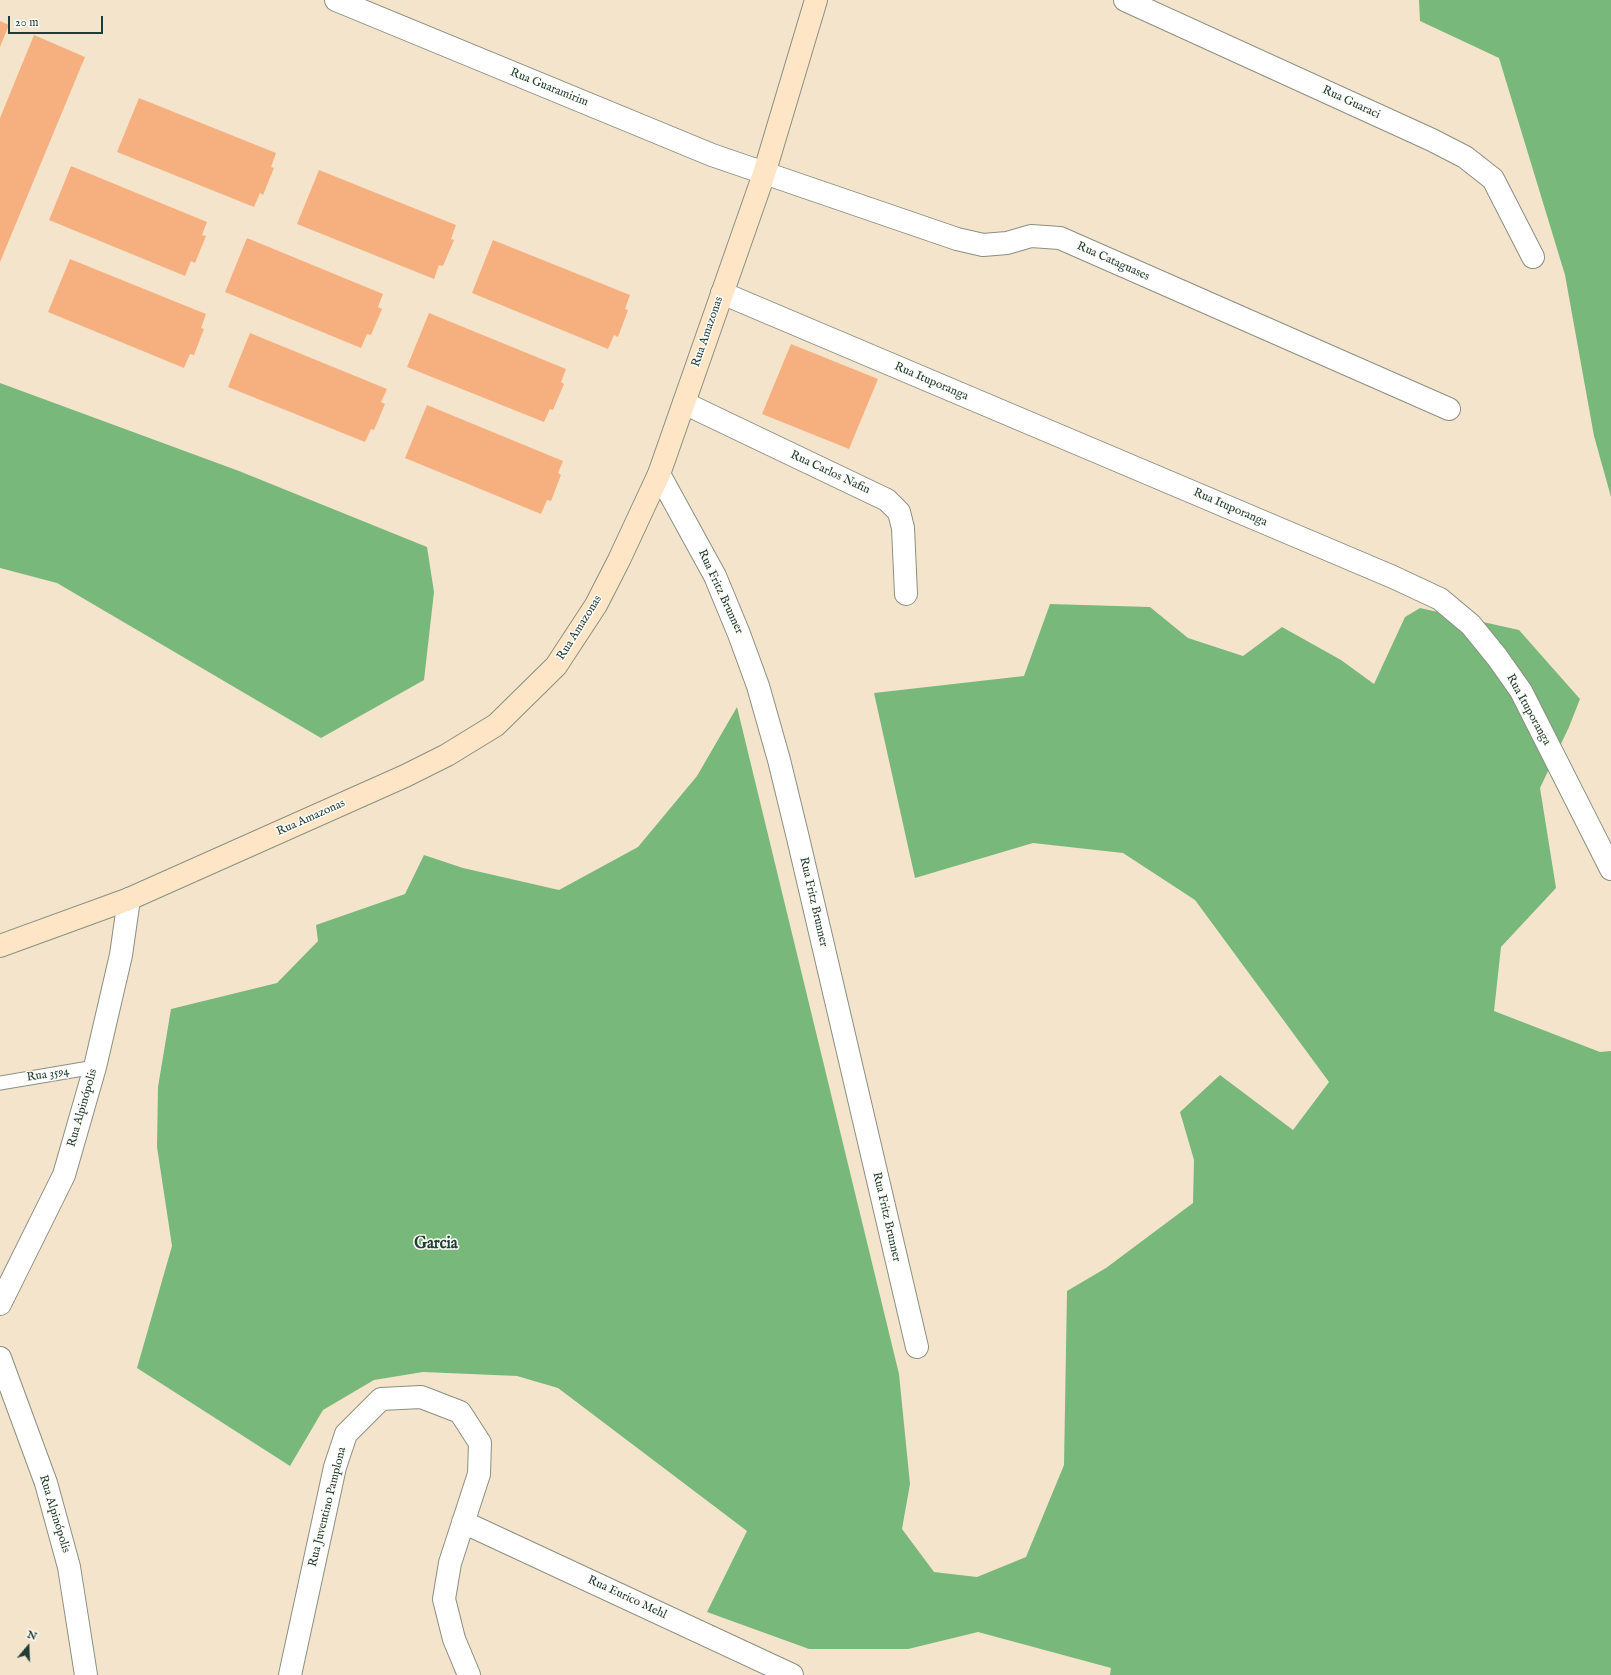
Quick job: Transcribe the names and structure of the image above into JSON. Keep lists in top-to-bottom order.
{
  "streets": {
    "main road": ["Rua Amazonas"],
    "street": [
      "Rua Guaramirim",
      "Rua Guaraci",
      "Rua Cataguases",
      "Rua Ituporanga",
      "Rua Carlos Nafin",
      "Rua Fritz Brunner",
      "Rua Alpinópolis",
      "Rua Juventino Pamplona",
      "Rua Eurico Mehl"
    ],
    "lane": ["Rua 3594"]
  },
  "crossings": [
    ["Rua Guaramirim", "Rua Cataguases"],
    ["Rua Guaramirim", "Rua Amazonas"],
    ["Rua Cataguases", "Rua Amazonas"],
    ["Rua Amazonas", "Rua Ituporanga"],
    ["Rua Amazonas", "Rua Carlos Nafin"],
    ["Rua Amazonas", "Rua Fritz Brunner"],
    ["Rua Amazonas", "Rua Alpinópolis"],
    ["Rua 3594", "Rua Alpinópolis"],
    ["Rua Juventino Pamplona", "Rua Eurico Mehl"]
  ],
  "districts": ["Garcia"],
  "scale_bar": "20 m",
  "north": "top"
}
